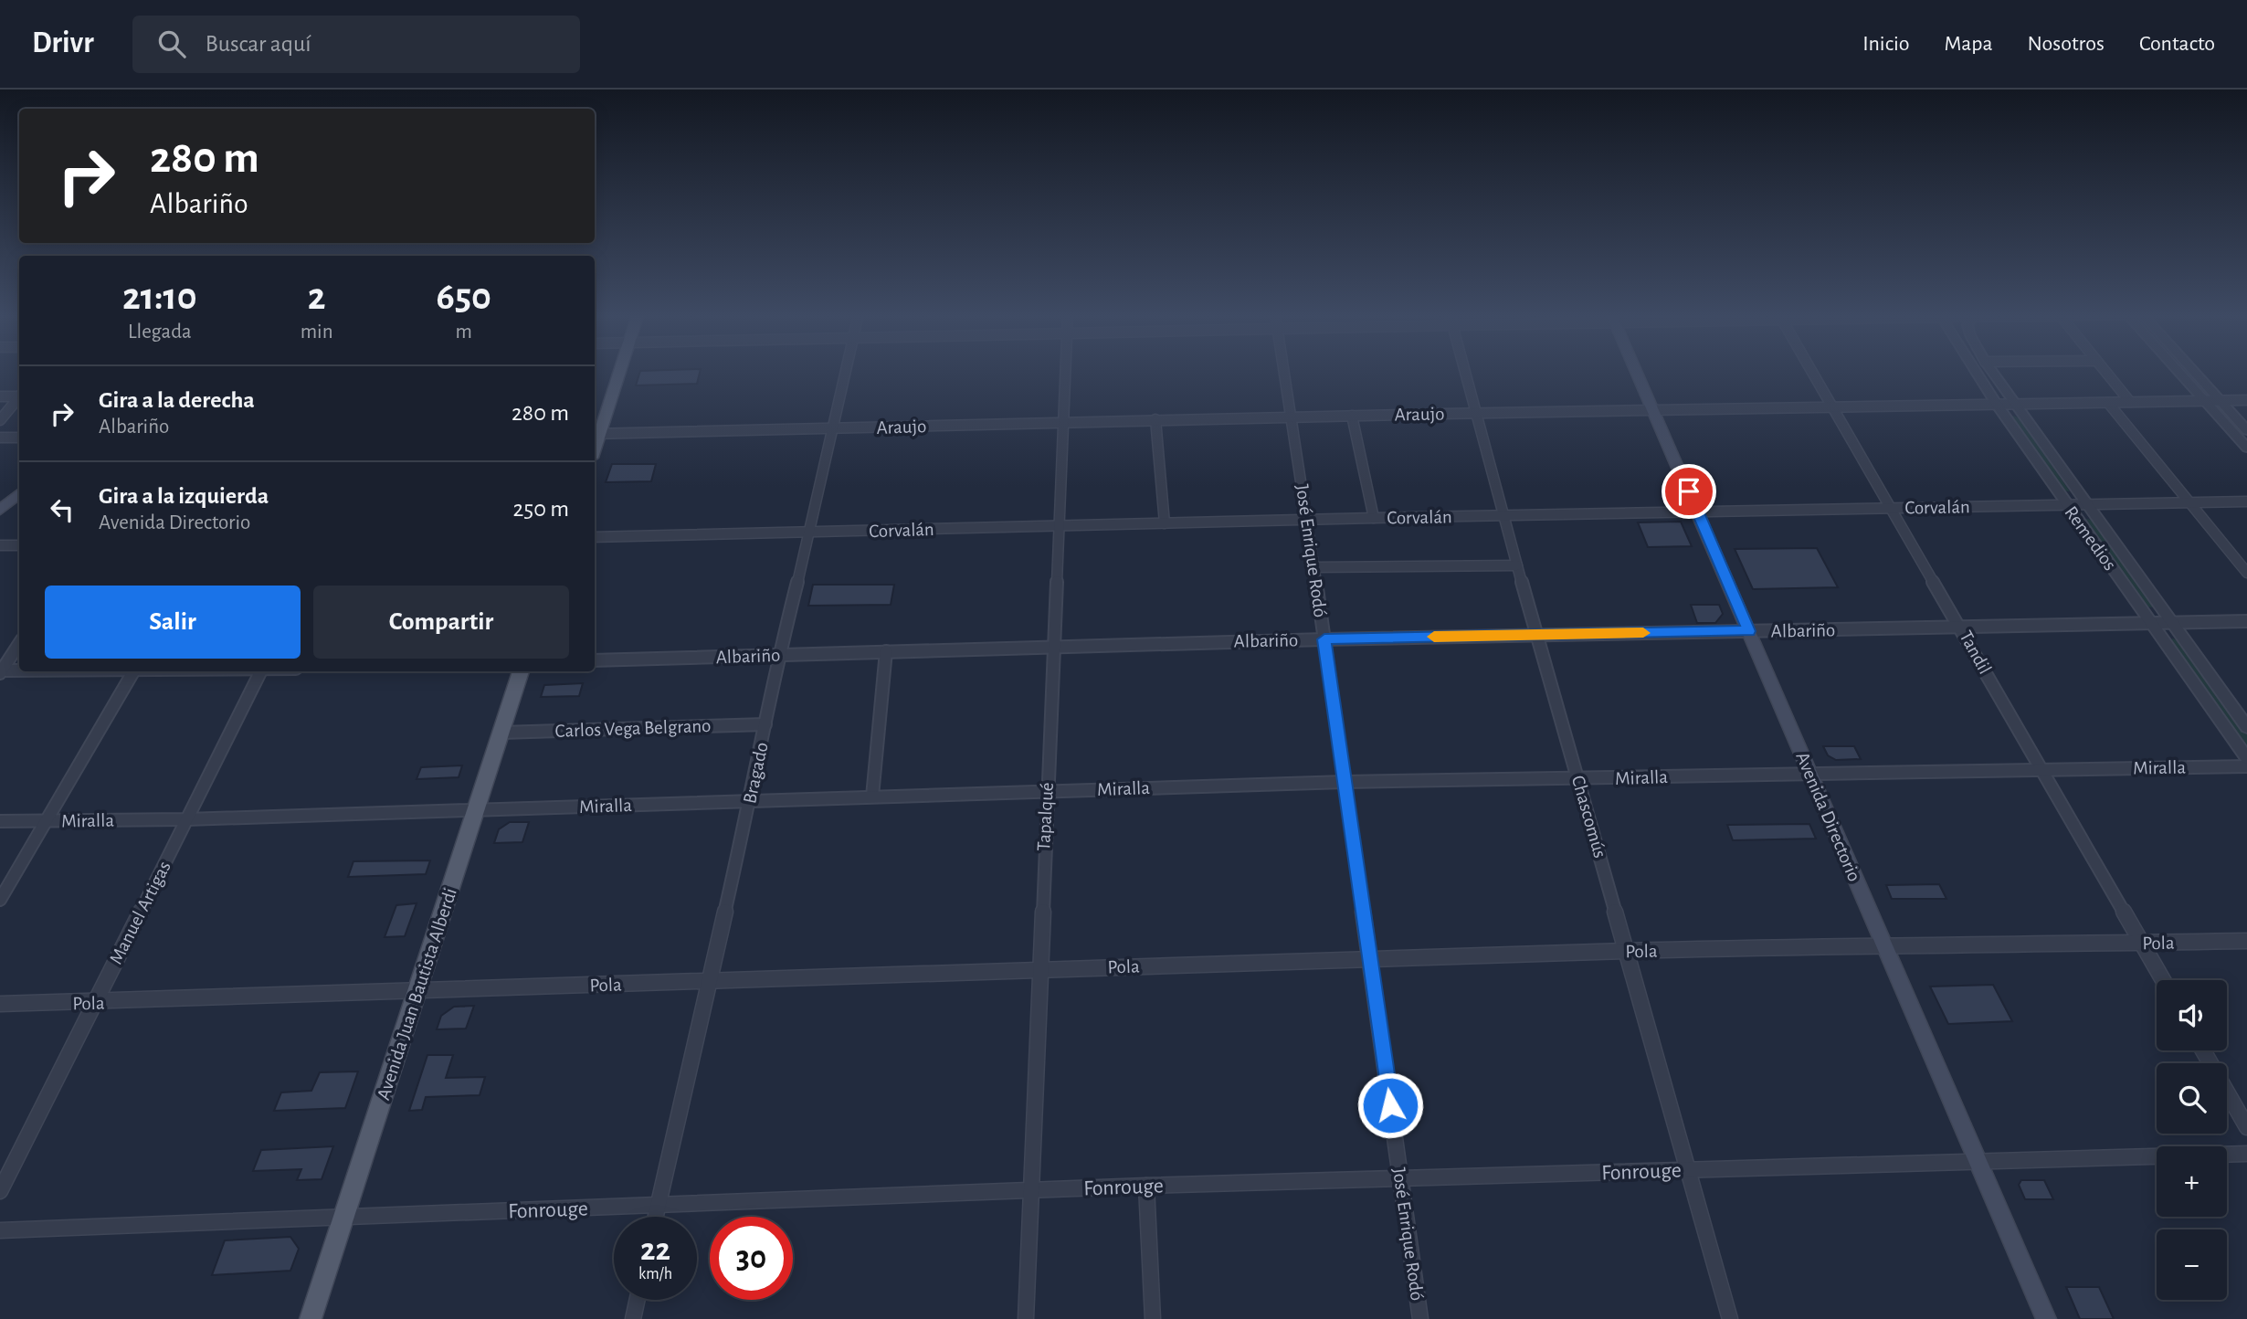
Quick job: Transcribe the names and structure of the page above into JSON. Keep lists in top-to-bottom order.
{
  "streets": {
    "main road": ["Avenida Directorio", "Avenida Juan Bautista Alberdi"],
    "street": [
      "Araujo",
      "Corvalán",
      "Remedios",
      "José Enrique Rodó",
      "Albariño",
      "Tandil",
      "Carlos Vega Belgrano",
      "Miralla",
      "Bragado",
      "Tapalqué",
      "Chascomús",
      "Manuel Artigas",
      "Pola",
      "Fonrouge"
    ]
  },
  "crossings": [
    ["Araujo", "Remedios"],
    ["Araujo", "José Enrique Rodó"],
    ["Araujo", "Tandil"],
    ["Araujo", "Bragado"],
    ["Araujo", "Tapalqué"],
    ["Araujo", "Chascomús"],
    ["Araujo", "Avenida Directorio"],
    ["Corvalán", "Remedios"],
    ["Corvalán", "José Enrique Rodó"],
    ["Corvalán", "Tandil"],
    ["Corvalán", "Bragado"],
    ["Corvalán", "Tapalqué"],
    ["Corvalán", "Chascomús"],
    ["Corvalán", "Avenida Directorio"],
    ["Remedios", "Albariño"],
    ["José Enrique Rodó", "Albariño"],
    ["José Enrique Rodó", "Miralla"],
    ["José Enrique Rodó", "Pola"],
    ["José Enrique Rodó", "Fonrouge"],
    ["Albariño", "Tandil"],
    ["Albariño", "Bragado"],
    ["Albariño", "Tapalqué"],
    ["Albariño", "Chascomús"],
    ["Albariño", "Avenida Directorio"],
    ["Tandil", "Miralla"],
    ["Tandil", "Pola"],
    ["Carlos Vega Belgrano", "Bragado"],
    ["Carlos Vega Belgrano", "Avenida Juan Bautista Alberdi"],
    ["Miralla", "Bragado"],
    ["Miralla", "Tapalqué"],
    ["Miralla", "Chascomús"],
    ["Miralla", "Avenida Directorio"],
    ["Miralla", "Manuel Artigas"],
    ["Miralla", "Avenida Juan Bautista Alberdi"],
    ["Bragado", "Pola"],
    ["Bragado", "Fonrouge"],
    ["Tapalqué", "Pola"],
    ["Tapalqué", "Fonrouge"],
    ["Chascomús", "Pola"],
    ["Chascomús", "Fonrouge"],
    ["Avenida Directorio", "Pola"],
    ["Avenida Directorio", "Fonrouge"],
    ["Manuel Artigas", "Pola"],
    ["Pola", "Avenida Juan Bautista Alberdi"],
    ["Avenida Juan Bautista Alberdi", "Fonrouge"]
  ],
  "page": {
    "header": "Drivr",
    "search": "Buscar aquí",
    "nav": [
      "Inicio",
      "Mapa",
      "Nosotros",
      "Contacto"
    ],
    "turn": ["280 m", "Albariño"],
    "eta": [
      "21:10",
      "Llegada",
      "2",
      "min",
      "650",
      "m"
    ],
    "list": [
      {
        "name": "Gira a la derecha",
        "note": "Albariño",
        "value": "280 m"
      },
      {
        "name": "Gira a la izquierda",
        "note": "Avenida Directorio",
        "value": "250 m"
      }
    ],
    "buttons": ["Salir", "Compartir"],
    "map_buttons": ["+", "−"],
    "speed": "22 km/h",
    "limit": "30"
  }
}
